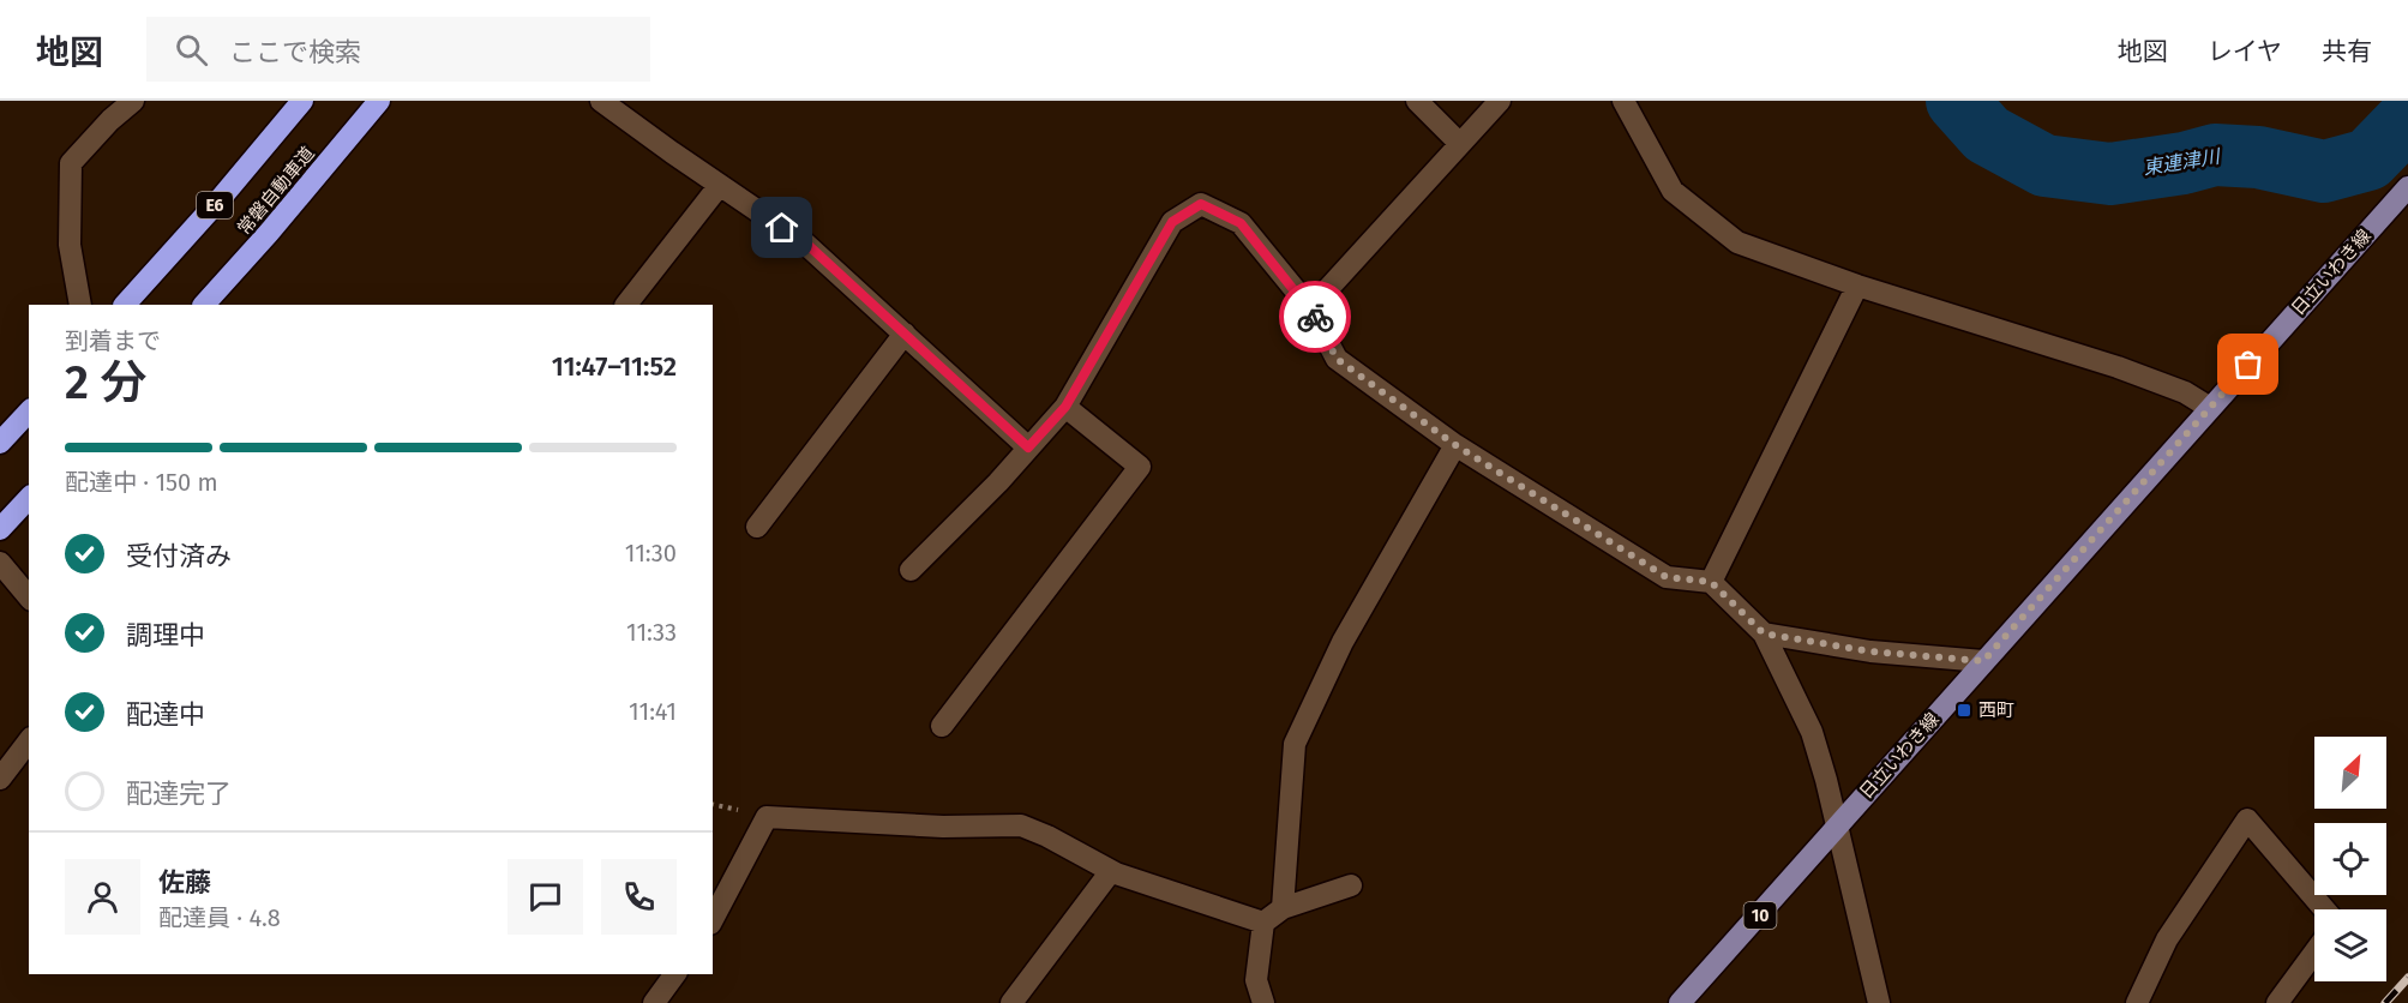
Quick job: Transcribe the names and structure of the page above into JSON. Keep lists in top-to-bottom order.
{
  "streets": {
    "highway": ["常磐自動車道", "E6"],
    "main road": ["日立いわき線", "10"]
  },
  "water": ["東連津川"],
  "places": {
    "transit": ["西町"]
  },
  "north": "top right",
  "page": {
    "header": "地図",
    "search": "ここで検索",
    "nav": ["地図", "レイヤ", "共有"],
    "heading": ["2 分", "到着まで", "11:47–11:52"],
    "panel": ["佐藤", "配達員 · 4.8"],
    "bar": "配達中 · 150 m",
    "list": [
      ["受付済み", "11:30"],
      ["調理中", "11:33"],
      ["配達中", "11:41"],
      "配達完了"
    ]
  }
}
